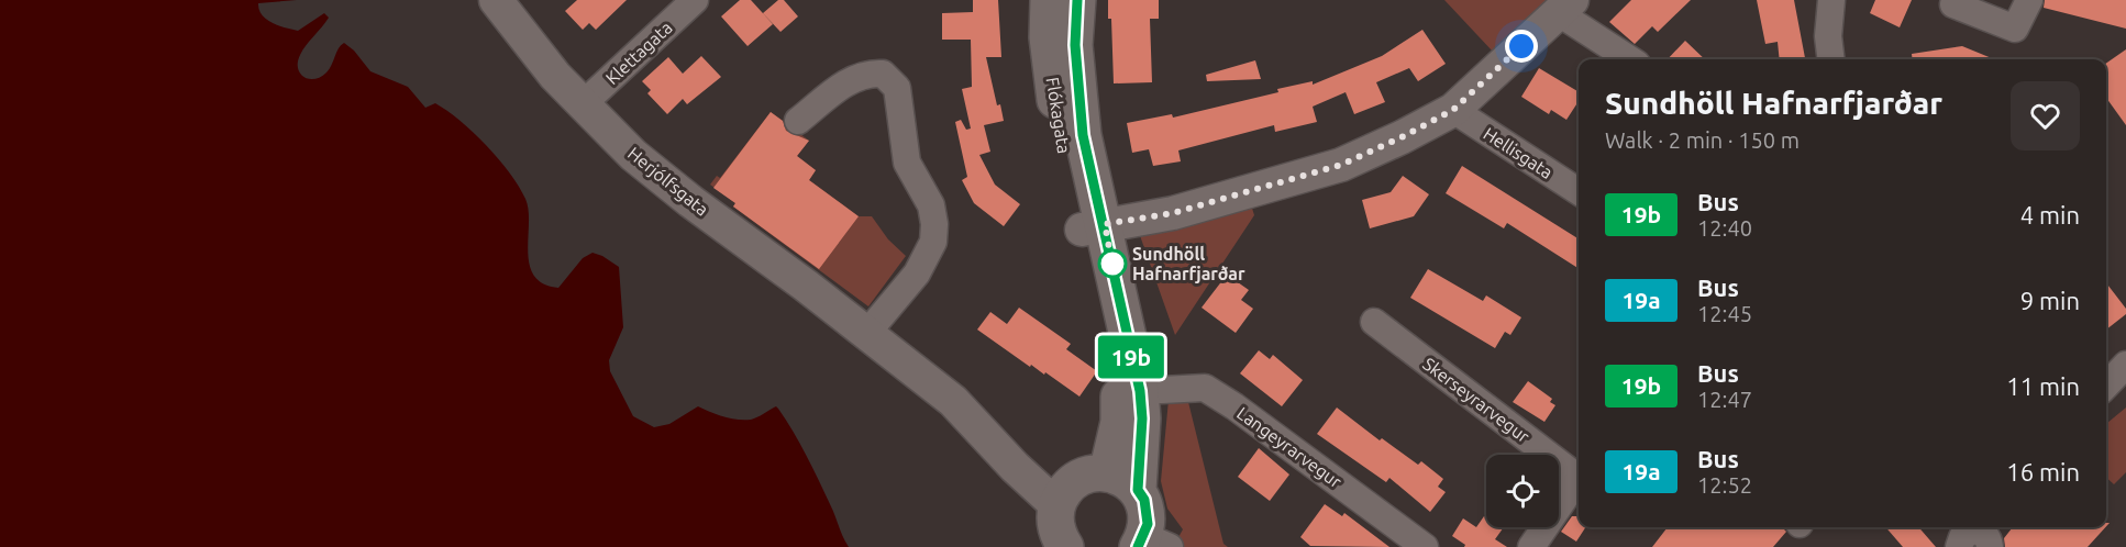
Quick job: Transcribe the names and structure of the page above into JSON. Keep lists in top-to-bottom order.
{
  "streets": {
    "main road": ["Flókagata"],
    "street": [
      "Klettagata",
      "Hellisgata",
      "Herjólfsgata",
      "Skerseyrarvegur",
      "Langeyrarvegur"
    ]
  },
  "crossings": [
    ["Klettagata", "Herjólfsgata"]
  ],
  "places": ["Sundhöll Hafnarfjarðar"],
  "lines": ["bus line 19b"],
  "page": {
    "on_map": "19b",
    "heading": ["Sundhöll Hafnarfjarðar", "Walk · 2 min · 150 m"],
    "list": [
      {
        "mark": "19b",
        "name": "Bus",
        "note": "12:40",
        "value": "4 min"
      },
      {
        "mark": "19a",
        "name": "Bus",
        "note": "12:45",
        "value": "9 min"
      },
      {
        "mark": "19b",
        "name": "Bus",
        "note": "12:47",
        "value": "11 min"
      },
      {
        "mark": "19a",
        "name": "Bus",
        "note": "12:52",
        "value": "16 min"
      }
    ]
  }
}
